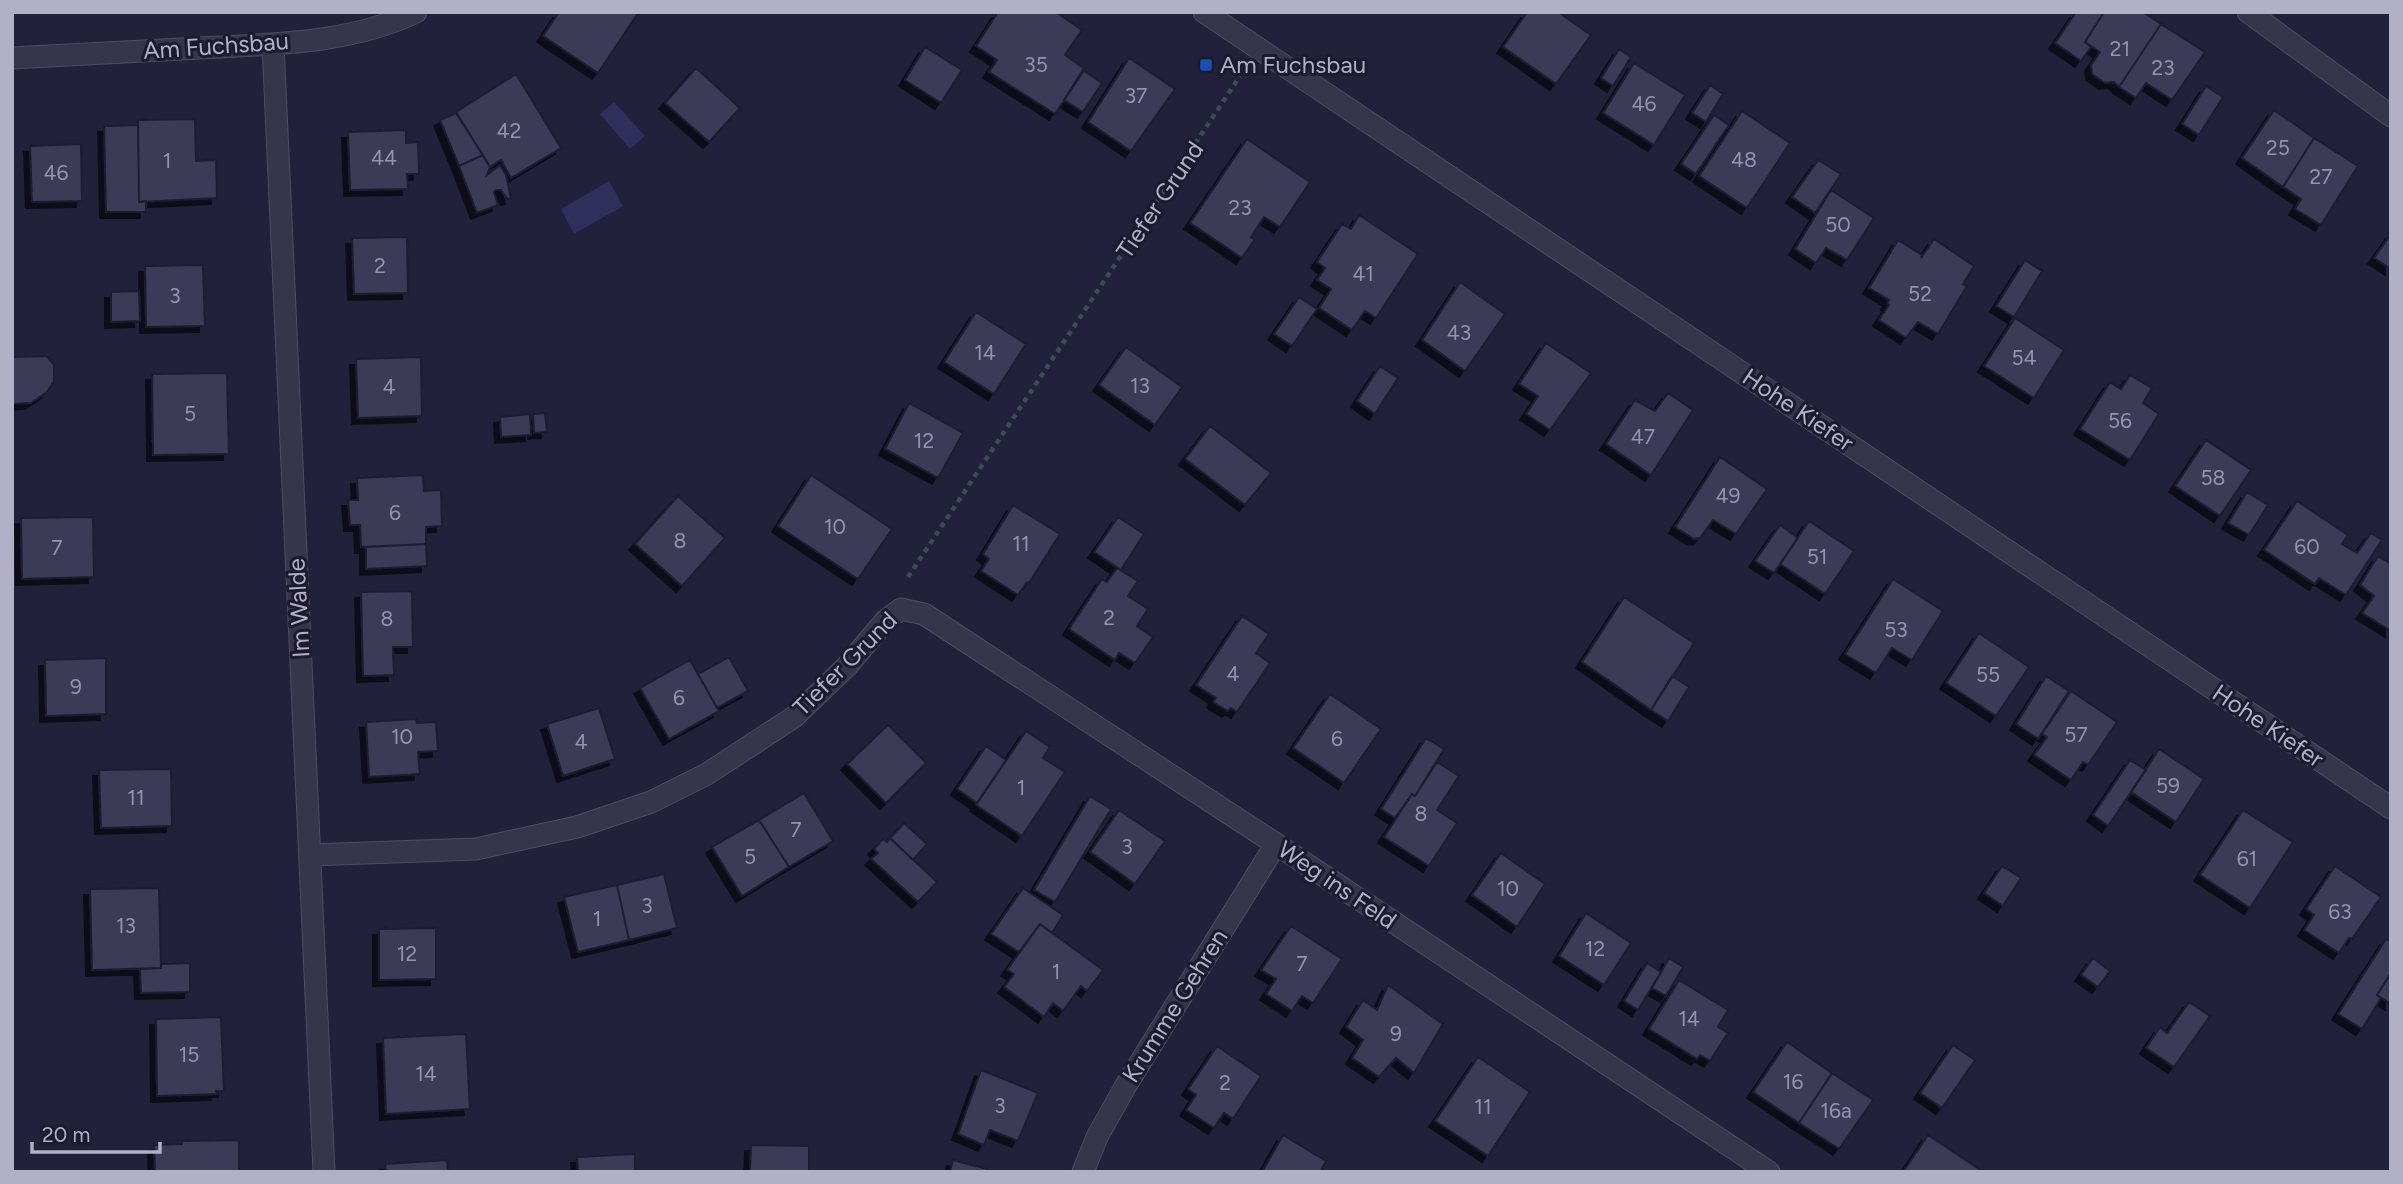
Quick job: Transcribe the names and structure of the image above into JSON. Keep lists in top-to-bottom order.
{
  "streets": {
    "street": [
      "Am Fuchsbau",
      "Tiefer Grund",
      "Hohe Kiefer",
      "Im Walde",
      "Weg ins Feld",
      "Krumme Gehren"
    ]
  },
  "crossings": [
    ["Am Fuchsbau", "Im Walde"],
    ["Tiefer Grund", "Im Walde"],
    ["Tiefer Grund", "Weg ins Feld"],
    ["Weg ins Feld", "Krumme Gehren"]
  ],
  "places": {
    "transit": ["Am Fuchsbau"]
  },
  "house_numbers": [
    "21",
    "35",
    "23",
    "37",
    "46",
    "42",
    "25",
    "44",
    "48",
    "1",
    "46",
    "27",
    "23",
    "50",
    "2",
    "41",
    "52",
    "3",
    "43",
    "14",
    "54",
    "13",
    "4",
    "5",
    "56",
    "47",
    "12",
    "58",
    "49",
    "6",
    "10",
    "8",
    "11",
    "60",
    "7",
    "51",
    "2",
    "8",
    "53",
    "4",
    "55",
    "9",
    "6",
    "57",
    "10",
    "6",
    "4",
    "59",
    "1",
    "11",
    "8",
    "7",
    "3",
    "5",
    "61",
    "10",
    "3",
    "63",
    "1",
    "13",
    "12",
    "12",
    "7",
    "1",
    "14",
    "9",
    "15",
    "14",
    "16",
    "2",
    "3",
    "11",
    "16a"
  ],
  "scale_bar": "20 m"
}
